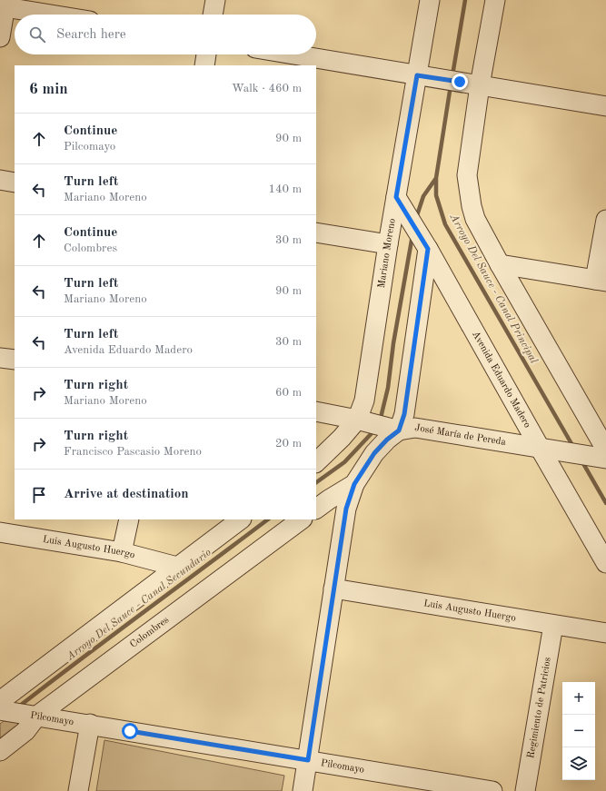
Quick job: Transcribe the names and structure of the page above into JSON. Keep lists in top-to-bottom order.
{
  "streets": {
    "street": [
      "Mariano Moreno",
      "Avenida Eduardo Madero",
      "José María de Pereda",
      "Luis Augusto Huergo",
      "Colombres",
      "Regimiento de Patricios",
      "Pilcomayo"
    ]
  },
  "crossings": [
    ["Mariano Moreno", "Avenida Eduardo Madero"],
    ["Mariano Moreno", "José María de Pereda"],
    ["Avenida Eduardo Madero", "José María de Pereda"],
    ["Luis Augusto Huergo", "Regimiento de Patricios"],
    ["Colombres", "Pilcomayo"]
  ],
  "water": ["Arroyo Del Sauce - Canal Principal", "Arroyo Del Sauce - Canal Secundario"],
  "page": {
    "search": "Search here",
    "heading": ["6 min", "Walk · 460 m"],
    "list": [
      ["Continue", "Pilcomayo", "90 m"],
      ["Turn left", "Mariano Moreno", "140 m"],
      ["Continue", "Colombres", "30 m"],
      ["Turn left", "Mariano Moreno", "90 m"],
      ["Turn left", "Avenida Eduardo Madero", "30 m"],
      ["Turn right", "Mariano Moreno", "60 m"],
      ["Turn right", "Francisco Pascasio Moreno", "20 m"],
      "Arrive at destination"
    ],
    "map_buttons": ["+", "−"]
  }
}
